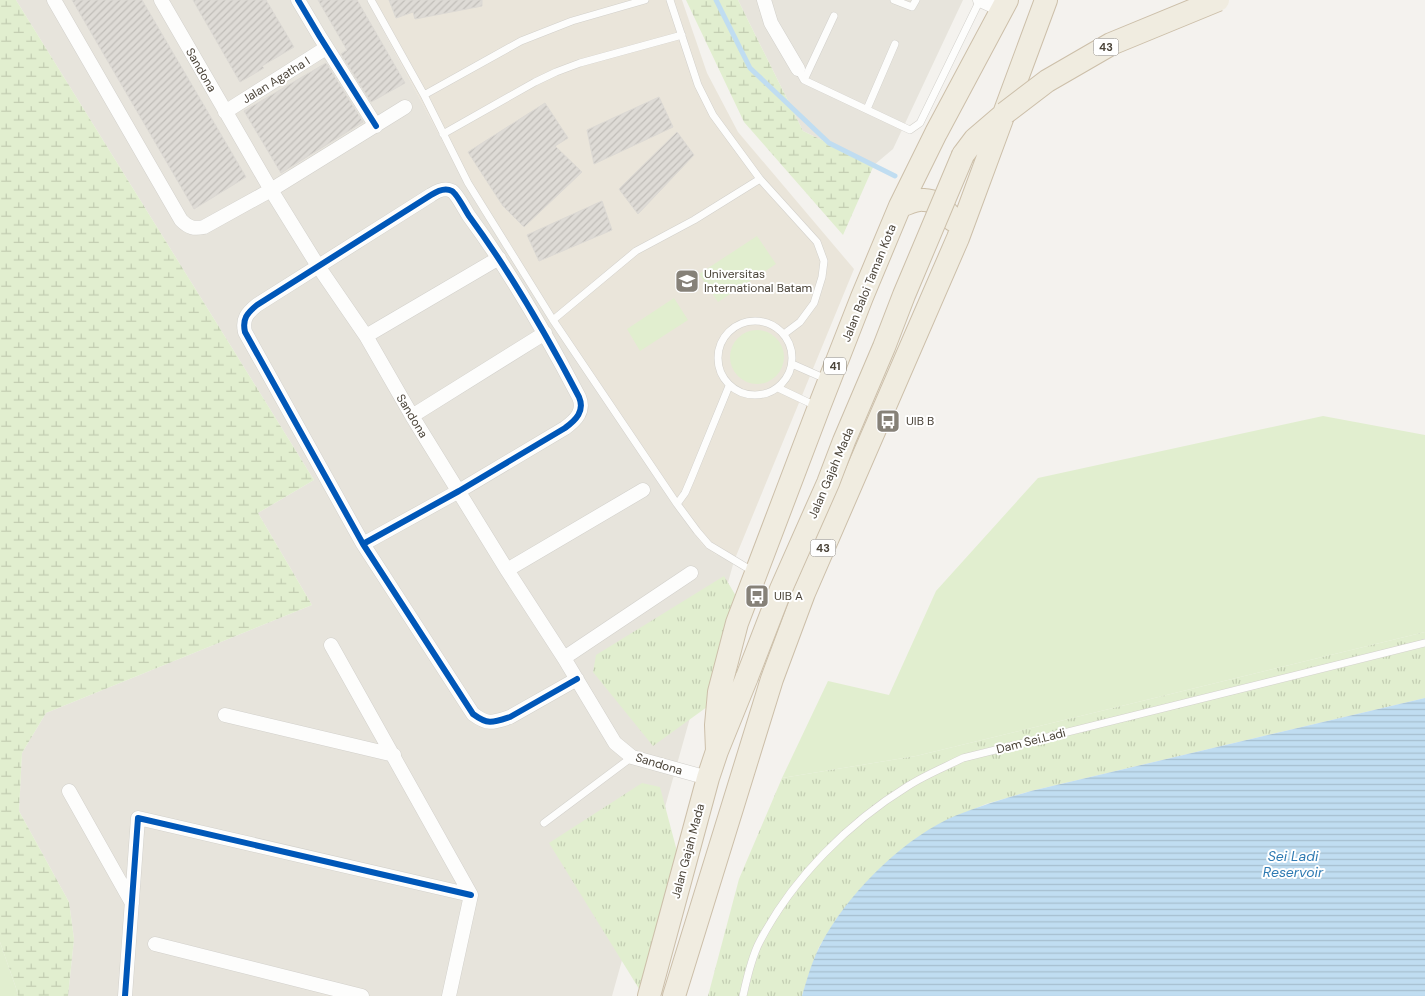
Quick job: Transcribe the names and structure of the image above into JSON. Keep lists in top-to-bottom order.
{
  "streets": {
    "highway": [
      "43",
      "Jalan Baloi Taman Kota",
      "41",
      "Jalan Gajah Mada"
    ],
    "street": ["Sandona", "Jalan Agatha I"],
    "lane": ["Dam Sei.Ladi"]
  },
  "crossings": [
    ["Sandona", "Jalan Agatha I"],
    ["Sandona", "Jalan Gajah Mada"],
    ["Jalan Baloi Taman Kota", "Jalan Gajah Mada"]
  ],
  "water": ["Sei Ladi Reservoir"],
  "places": {
    "school or university": ["Universitas International Batam"],
    "bus stop": ["UIB B", "UIB A"]
  }
}
